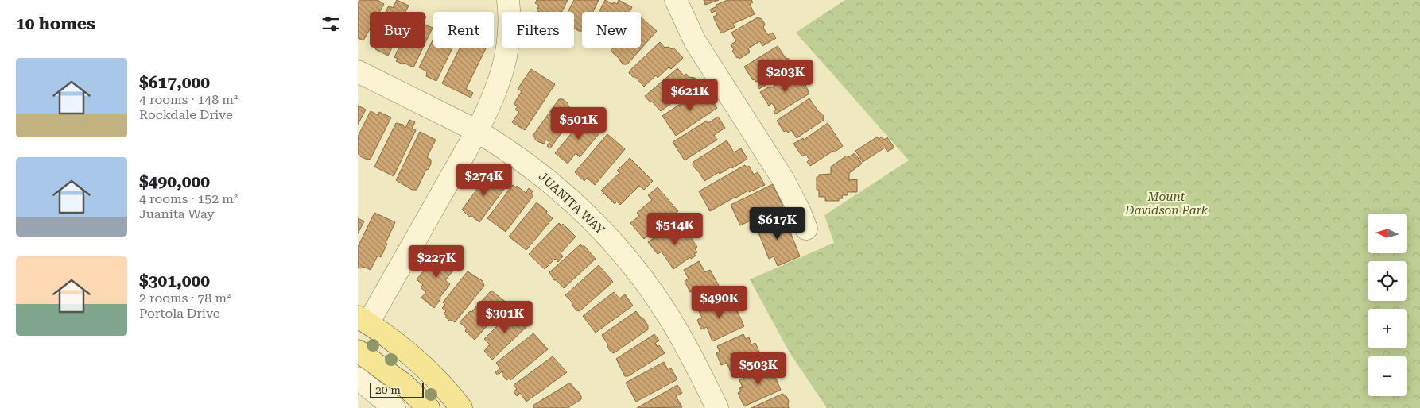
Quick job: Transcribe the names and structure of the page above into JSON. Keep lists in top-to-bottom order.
{
  "streets": {
    "street": ["JUANITA WAY"]
  },
  "parks": ["Mount Davidson Park"],
  "scale_bar": "20 m",
  "north": "left",
  "page": {
    "heading": "10 homes",
    "chip": [
      "Buy",
      "Rent",
      "Filters",
      "New"
    ],
    "list": [
      {
        "name": "$617,000",
        "note": "4 rooms · 148 m² · Rockdale Drive"
      },
      {
        "name": "$490,000",
        "note": "4 rooms · 152 m² · Juanita Way"
      },
      {
        "name": "$301,000",
        "note": "2 rooms · 78 m² · Portola Drive"
      }
    ],
    "price": [
      "$203K",
      "$621K",
      "$501K",
      "$274K",
      "$617K",
      "$514K",
      "$227K",
      "$490K",
      "$301K",
      "$503K"
    ],
    "map_buttons": ["+", "−"],
    "scale": "20 m"
  }
}
